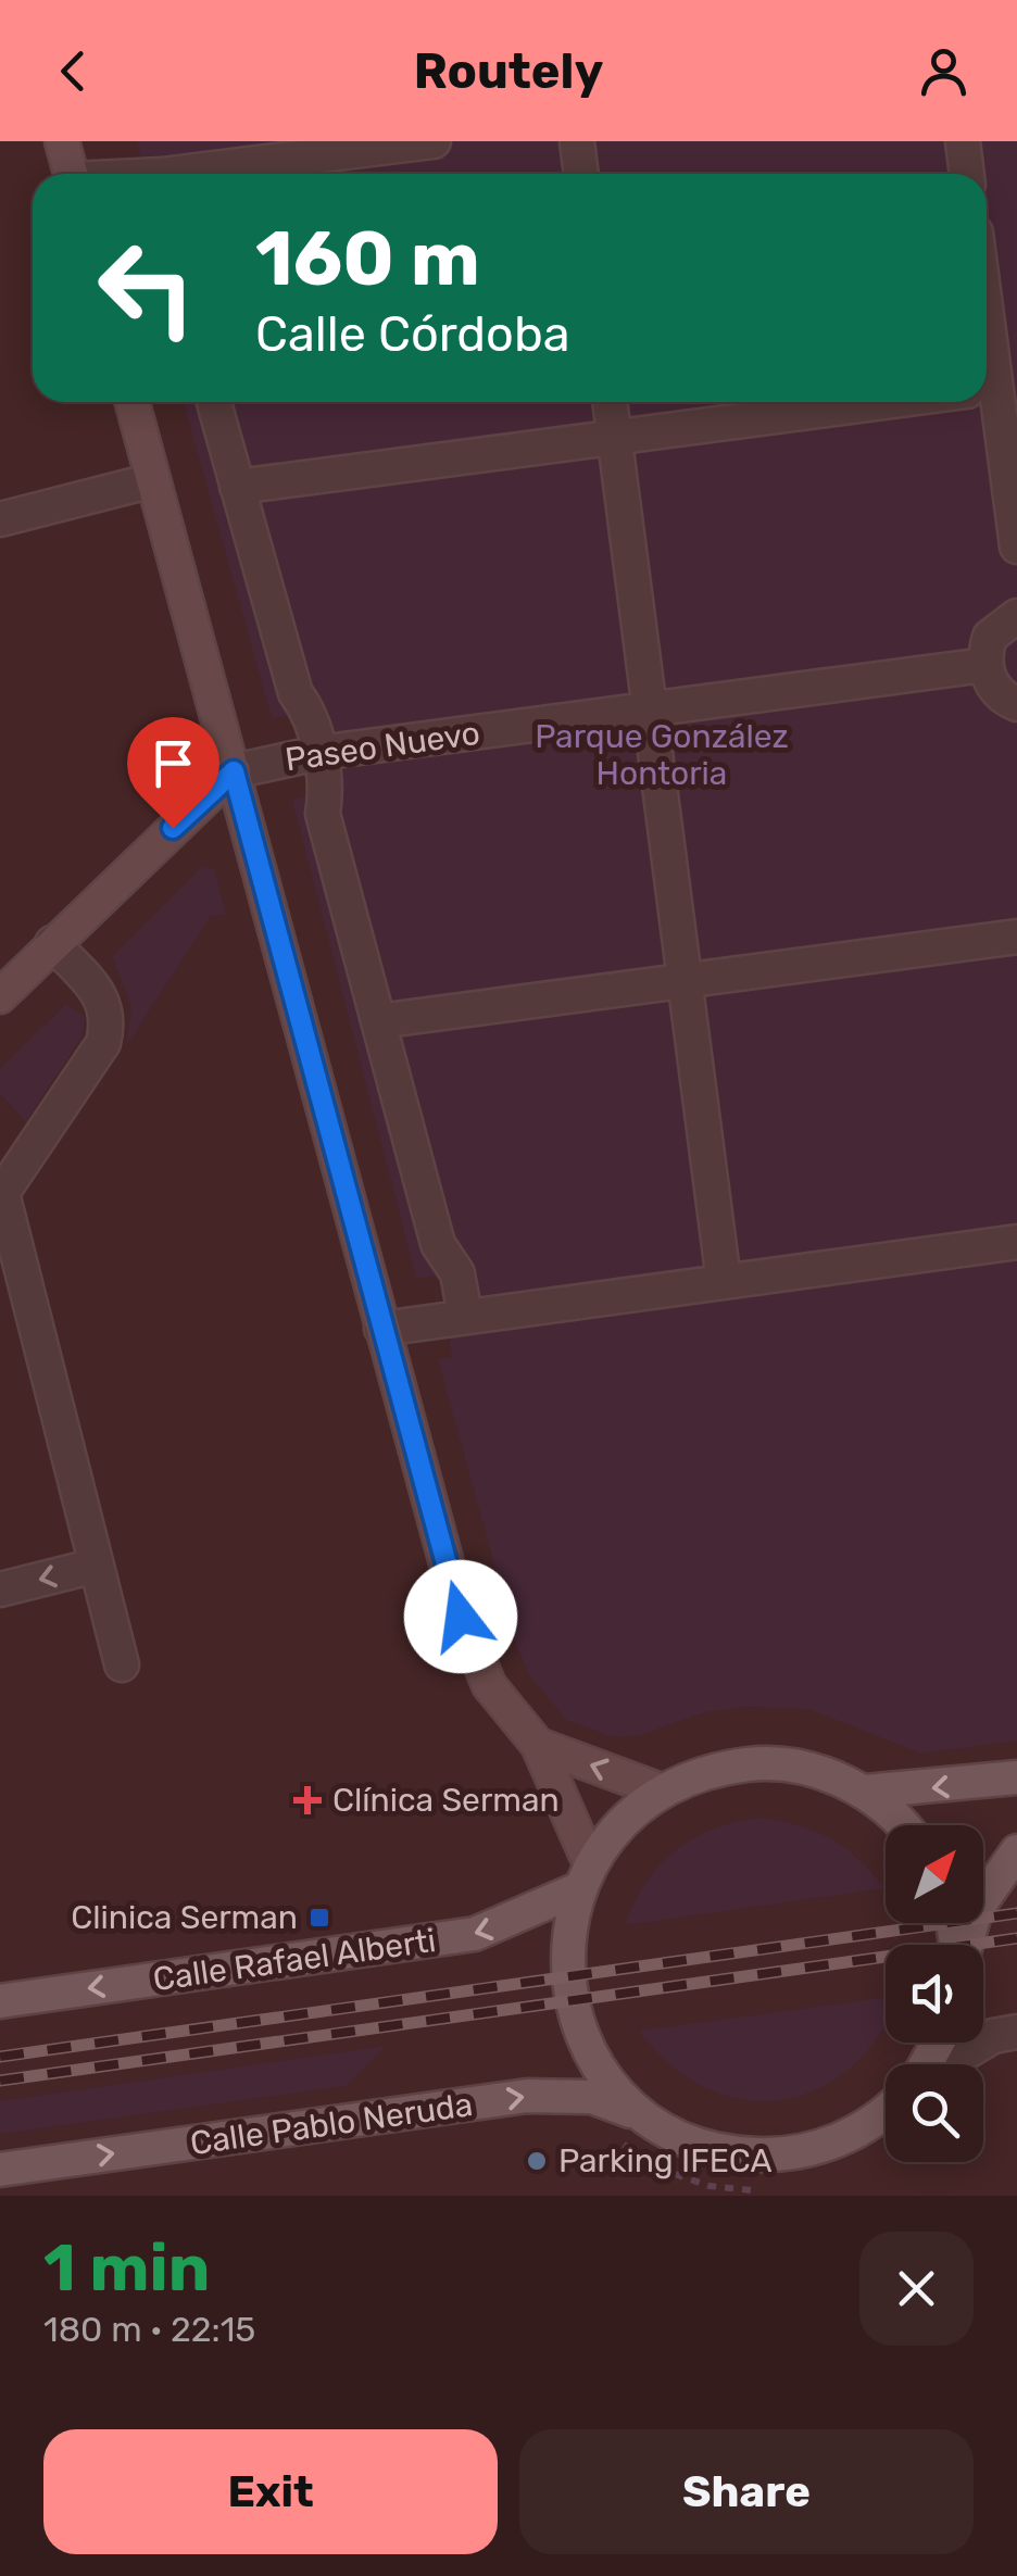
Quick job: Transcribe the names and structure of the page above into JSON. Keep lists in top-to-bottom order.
{
  "streets": {
    "main road": ["Calle Rafael Alberti", "Calle Pablo Neruda"],
    "street": ["Paseo Nuevo"]
  },
  "one_way": ["Calle Rafael Alberti", "Calle Pablo Neruda"],
  "parks": ["Parque González Hontoria"],
  "places": {
    "health": ["Clínica Serman"],
    "transit": ["Clinica Serman"],
    "other": ["Parking IFECA"]
  },
  "north": "top right",
  "page": {
    "header": "Routely",
    "turn": ["160 m", "Calle Córdoba"],
    "heading": ["1 min", "180 m · 22:15"],
    "buttons": ["Exit", "Share"]
  }
}
